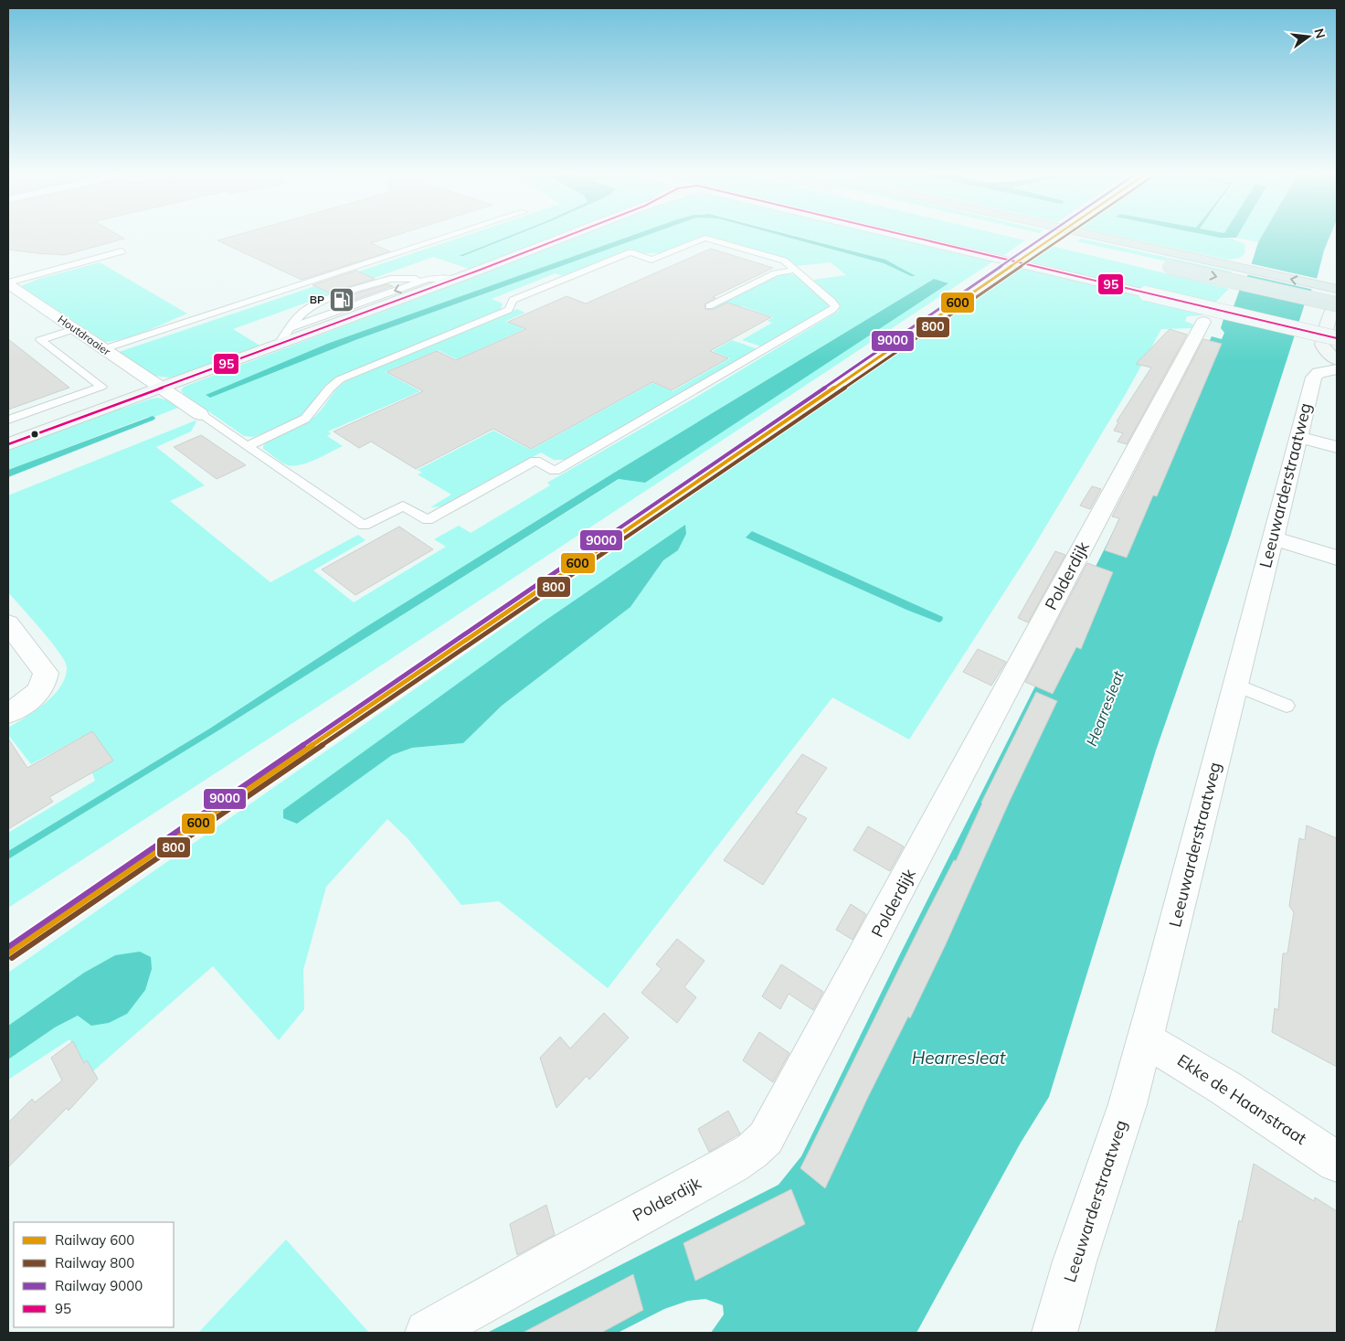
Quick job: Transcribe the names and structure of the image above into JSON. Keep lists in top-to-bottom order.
{
  "streets": {
    "street": [
      "Houtdraaier",
      "Leeuwarderstraatweg",
      "Polderdijk",
      "Ekke de Haanstraat"
    ]
  },
  "crossings": [
    ["Leeuwarderstraatweg", "Ekke de Haanstraat"]
  ],
  "water": ["Hearresleat"],
  "places": {
    "fuel station": ["BP"]
  },
  "lines": [
    "rail line 600",
    "rail line 800",
    "rail line 9000",
    "transit line 95"
  ],
  "legend": [
    "Railway 600",
    "Railway 800",
    "Railway 9000",
    "95"
  ],
  "north": "right"
}
